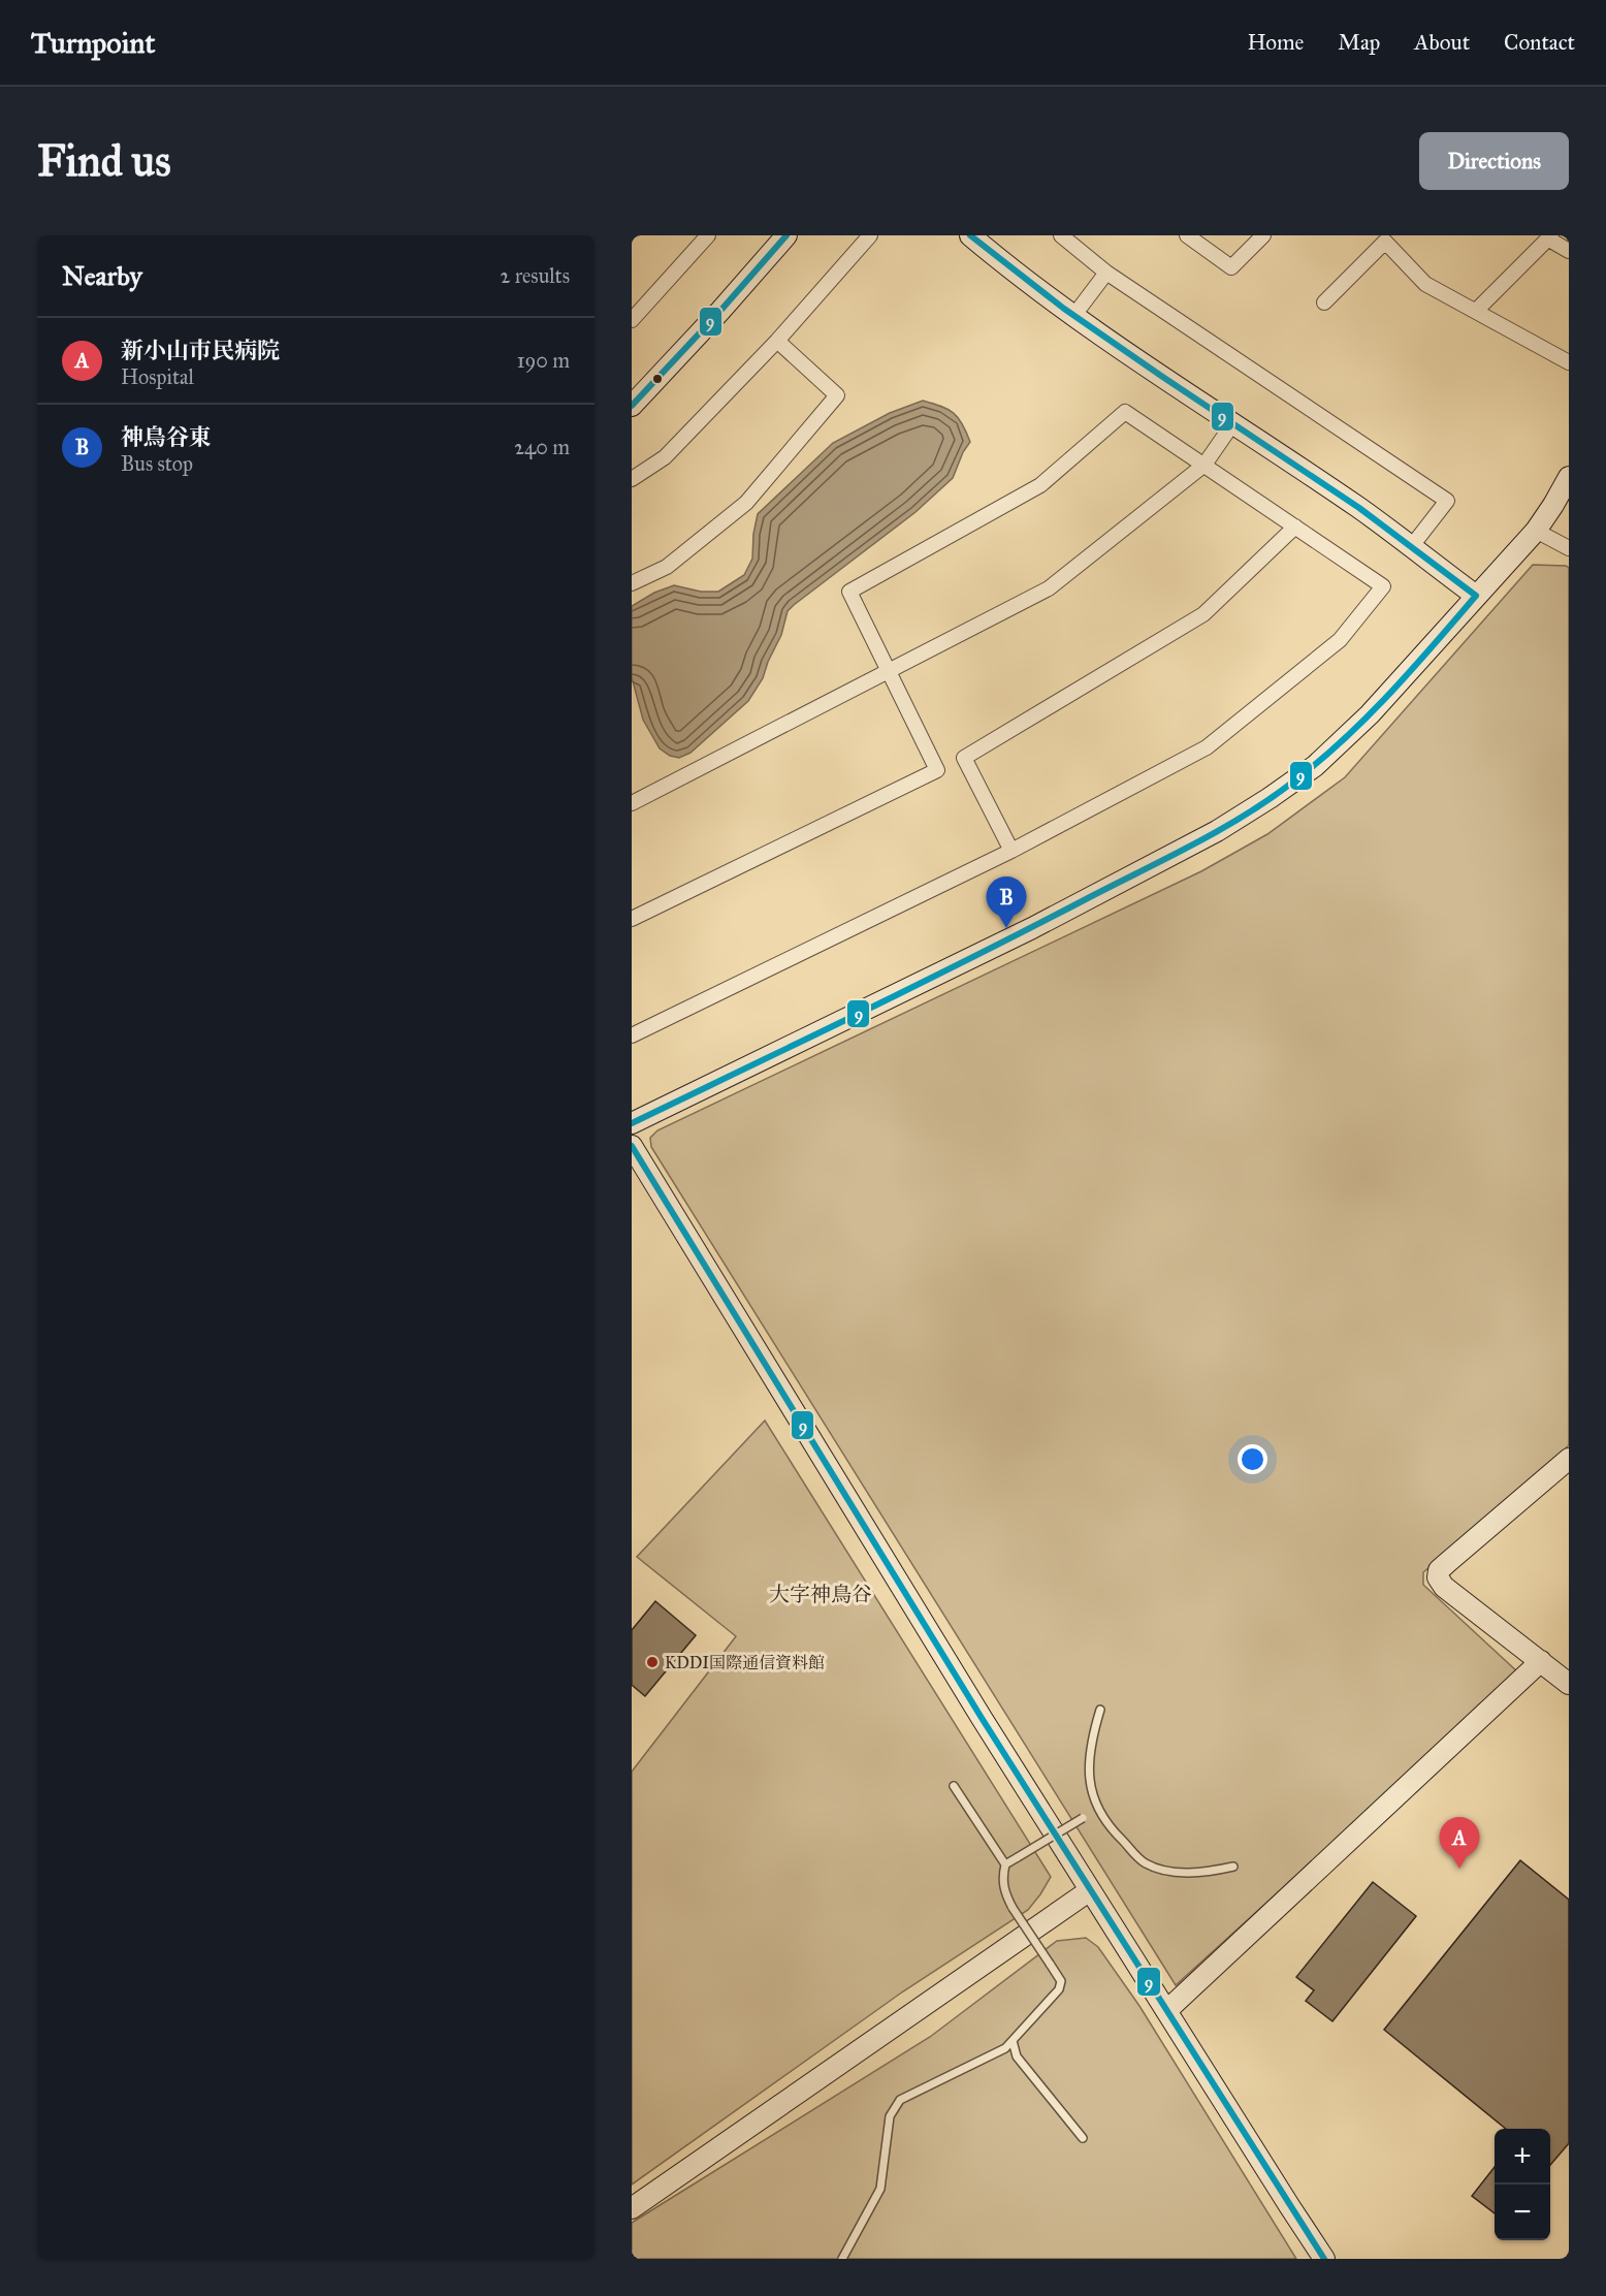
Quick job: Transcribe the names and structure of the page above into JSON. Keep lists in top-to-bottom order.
{
  "districts": ["大字神鳥谷"],
  "places": ["KDDI国際通信資料館"],
  "lines": ["transit line 9"],
  "page": {
    "header": "Turnpoint",
    "nav": [
      "Home",
      "Map",
      "About",
      "Contact"
    ],
    "buttons": "Directions",
    "title": "Find us",
    "heading": ["Nearby", "2 results"],
    "list": [
      {
        "mark": "A",
        "name": "新小山市民病院",
        "note": "Hospital",
        "value": "190 m"
      },
      {
        "mark": "B",
        "name": "神鳥谷東",
        "note": "Bus stop",
        "value": "240 m"
      }
    ],
    "pins": ["B", "A"],
    "map_buttons": ["+", "−"]
  }
}
